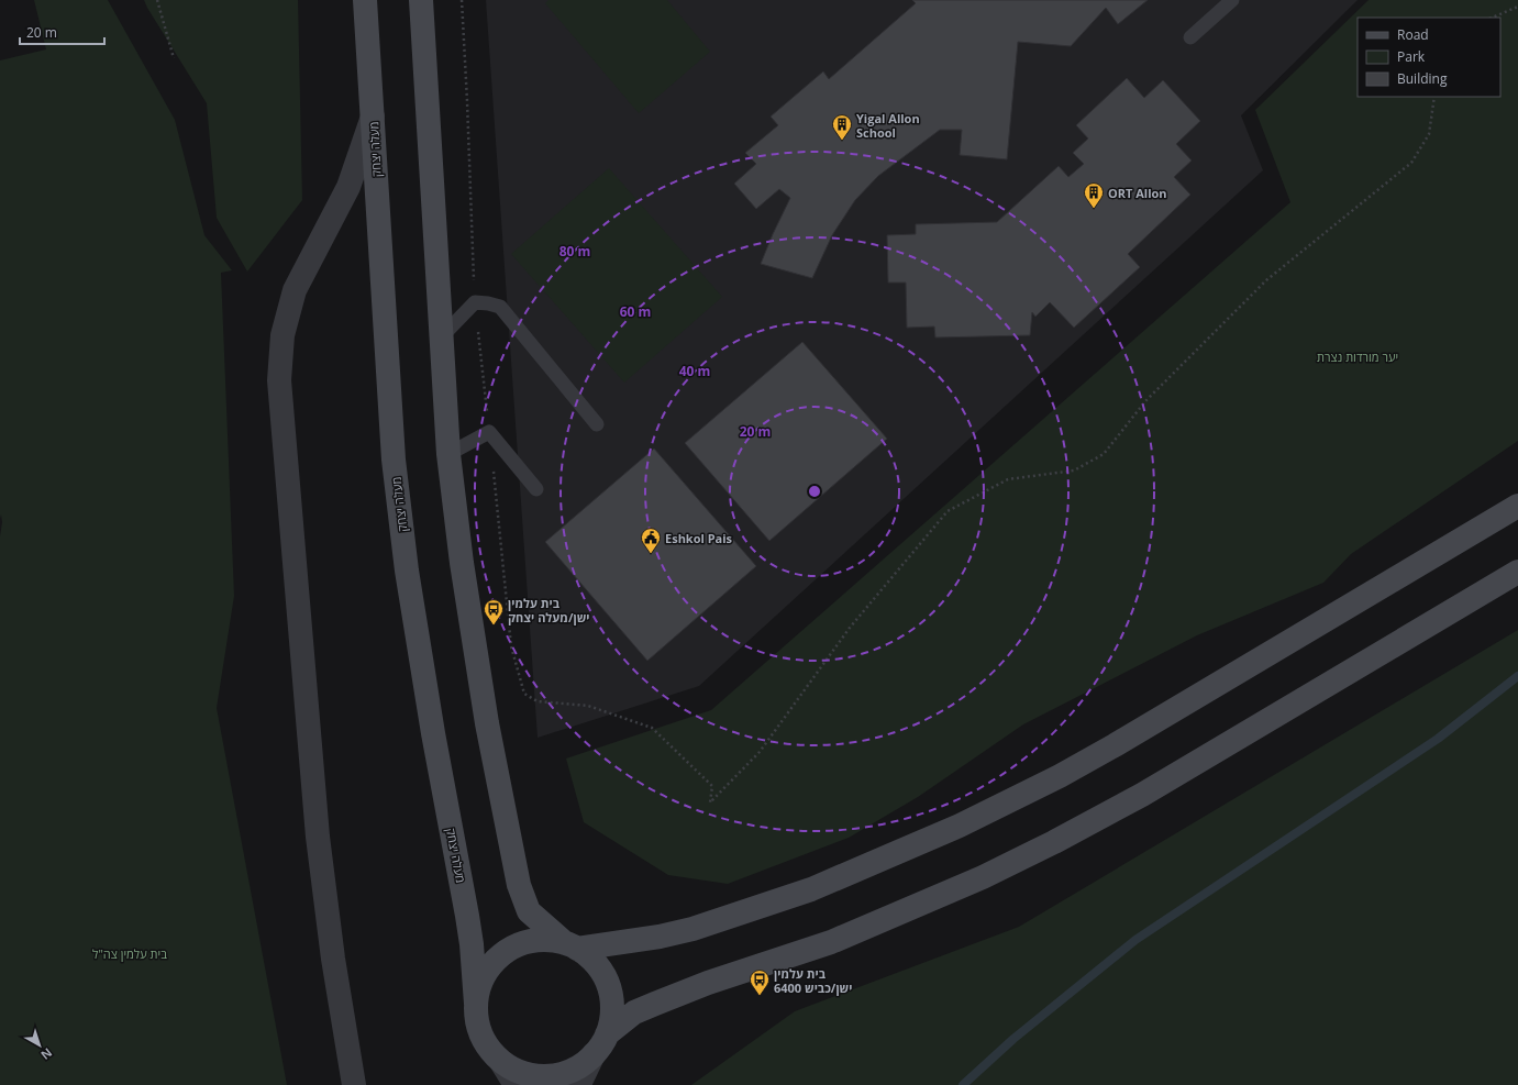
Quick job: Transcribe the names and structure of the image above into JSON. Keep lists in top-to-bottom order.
{
  "streets": {
    "main road": ["מעלה יצחק"]
  },
  "parks": ["יער מורדות נצרת", "בית עלמין צה\"ל"],
  "places": {
    "building": ["Yigal Allon School", "ORT Allon"],
    "public building": ["Eshkol Pais"],
    "bus stop": ["בית עלמין ישן/מעלה יצחק", "בית עלמין ישן/כביש 6400"]
  },
  "legend": ["Road", "Park", "Building"],
  "scale_bar": "20 m",
  "north": "bottom right",
  "rings": [
    "80 m",
    "60 m",
    "40 m",
    "20 m"
  ]
}
